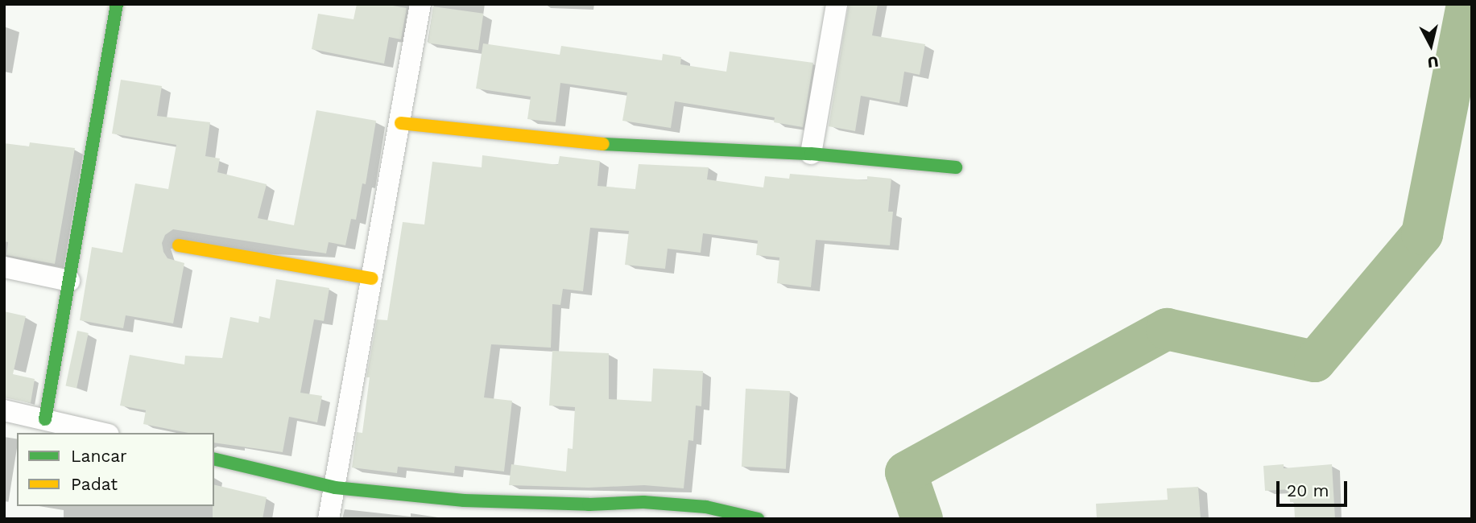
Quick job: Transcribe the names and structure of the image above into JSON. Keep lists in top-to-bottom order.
{
  "legend": ["Lancar", "Padat"],
  "scale_bar": "20 m",
  "north": "bottom"
}
